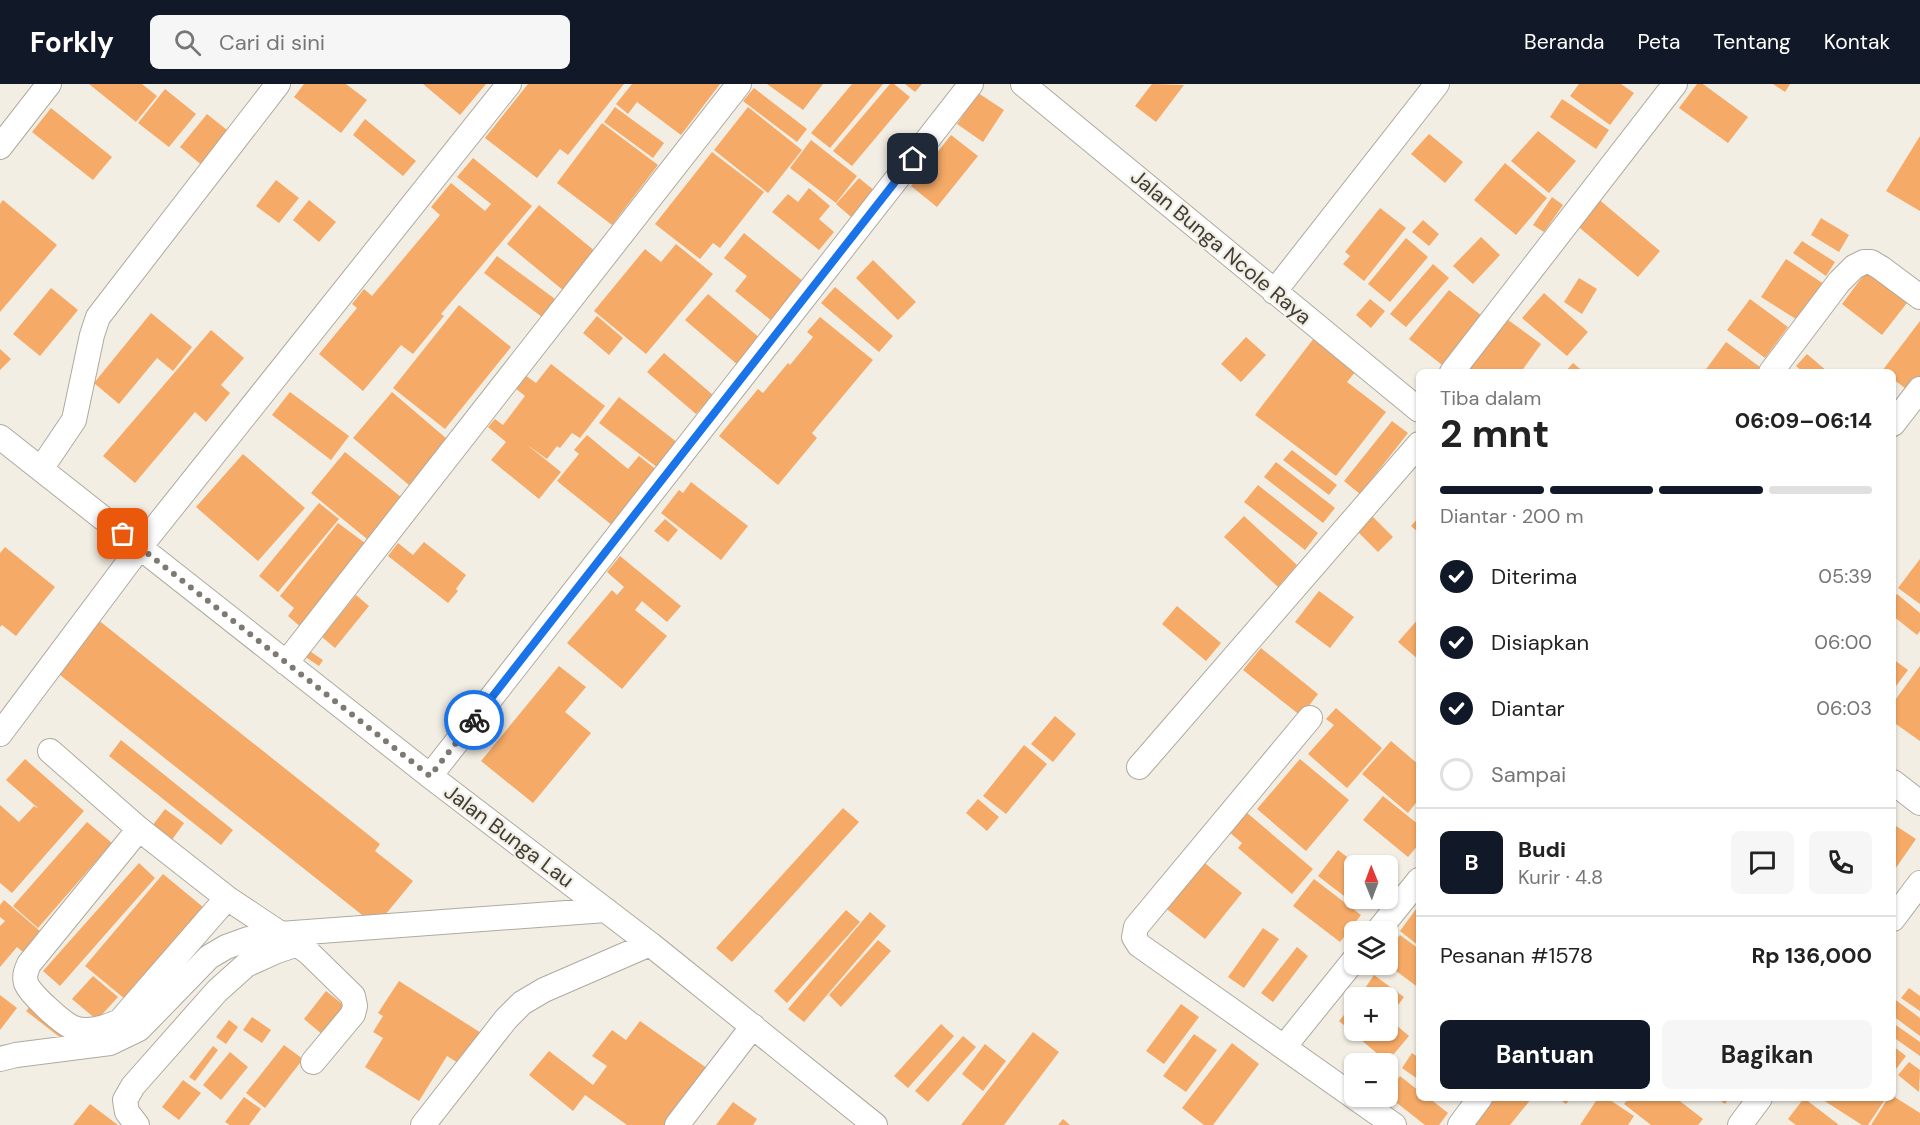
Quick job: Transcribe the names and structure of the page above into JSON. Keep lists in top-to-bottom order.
{
  "streets": {
    "street": ["Jalan Bunga Ncole Raya", "Jalan Bunga Lau"]
  },
  "north": "top",
  "page": {
    "header": "Forkly",
    "search": "Cari di sini",
    "nav": [
      "Beranda",
      "Peta",
      "Tentang",
      "Kontak"
    ],
    "heading": ["2 mnt", "Tiba dalam", "06:09–06:14"],
    "panel": [
      "Budi",
      "Kurir · 4.8",
      "Pesanan #1578",
      "Rp 136,000"
    ],
    "bar": "Diantar · 200 m",
    "list": [
      ["Diterima", "05:39"],
      ["Disiapkan", "06:00"],
      ["Diantar", "06:03"],
      "Sampai"
    ],
    "round": "B",
    "map_buttons": ["+", "−"],
    "buttons": ["Bantuan", "Bagikan"]
  }
}
